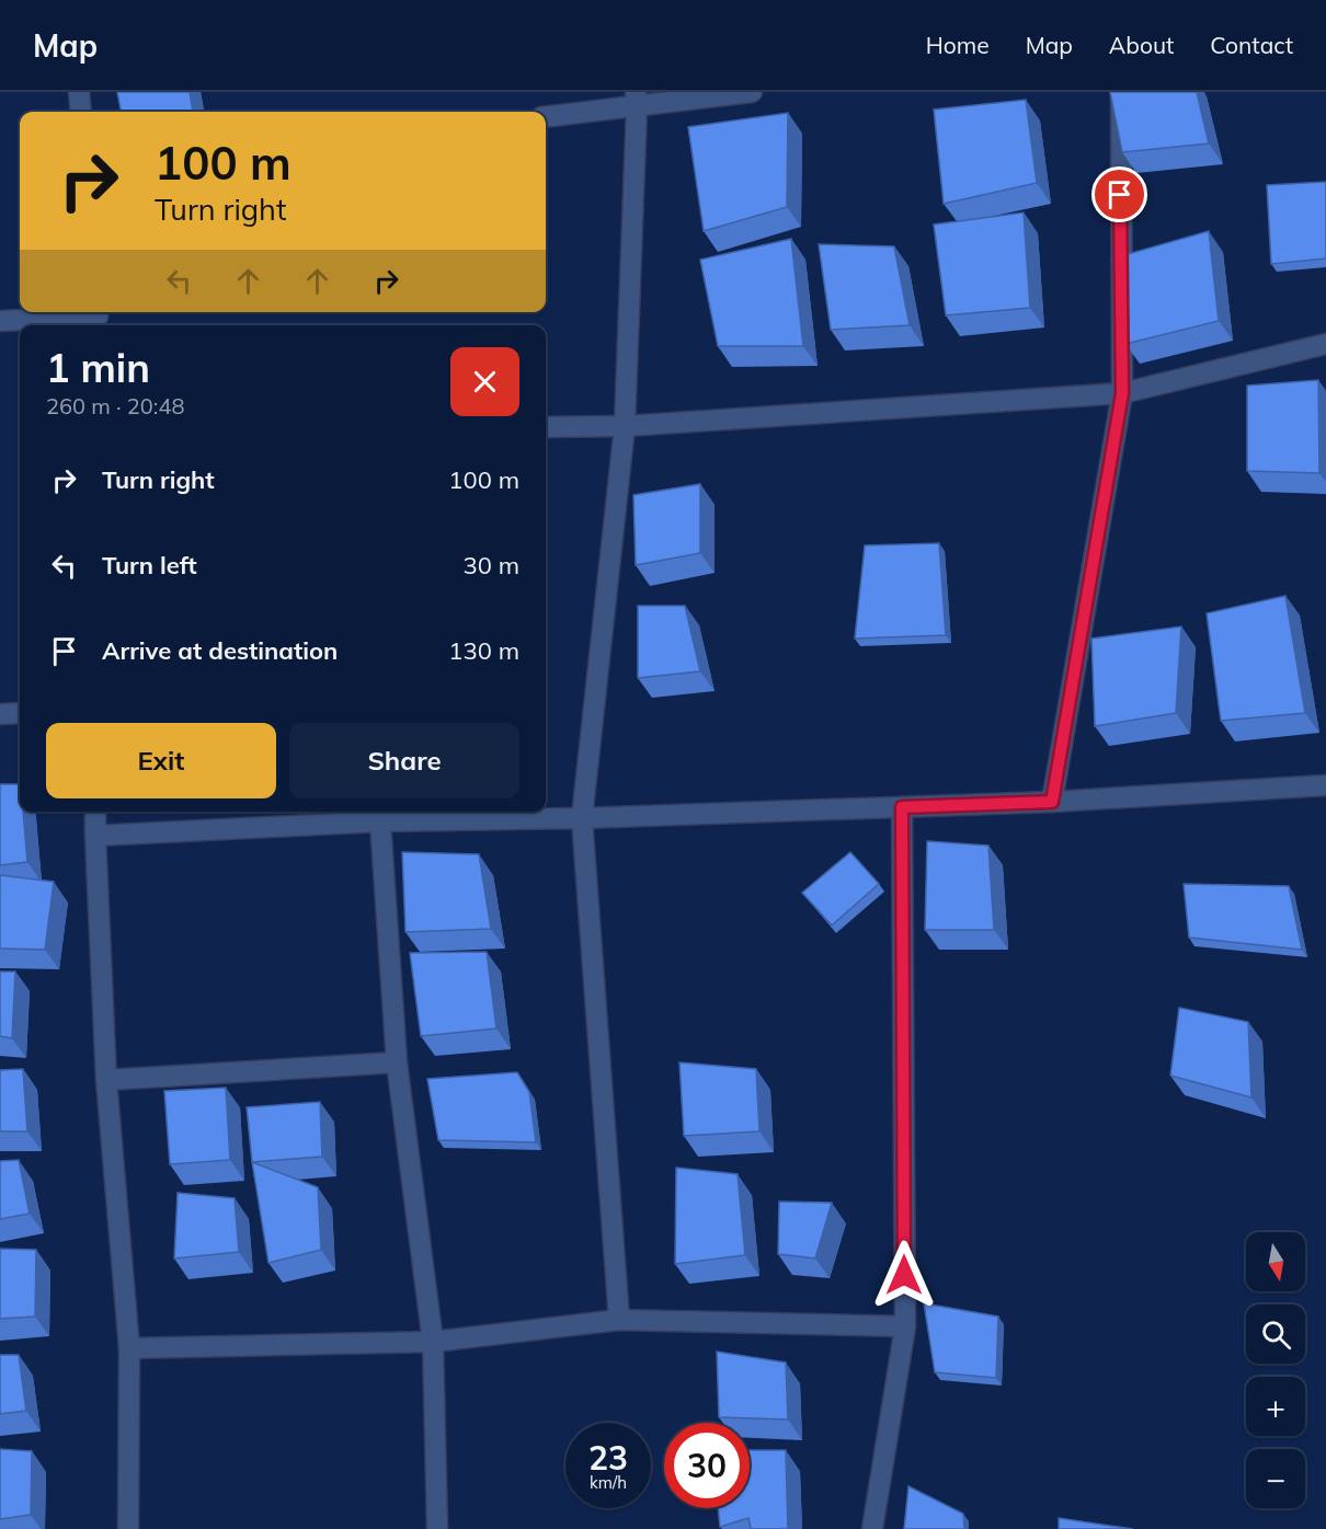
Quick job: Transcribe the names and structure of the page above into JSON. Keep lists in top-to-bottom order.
{
  "north": "bottom",
  "page": {
    "header": "Map",
    "nav": [
      "Home",
      "Map",
      "About",
      "Contact"
    ],
    "turn": ["100 m", "Turn right"],
    "heading": ["1 min", "260 m · 20:48"],
    "list": [
      {
        "name": "Turn right",
        "value": "100 m"
      },
      {
        "name": "Turn left",
        "value": "30 m"
      },
      {
        "name": "Arrive at destination",
        "value": "130 m"
      }
    ],
    "buttons": ["Exit", "Share"],
    "map_buttons": ["+", "−"],
    "speed": "23 km/h",
    "limit": "30"
  }
}
